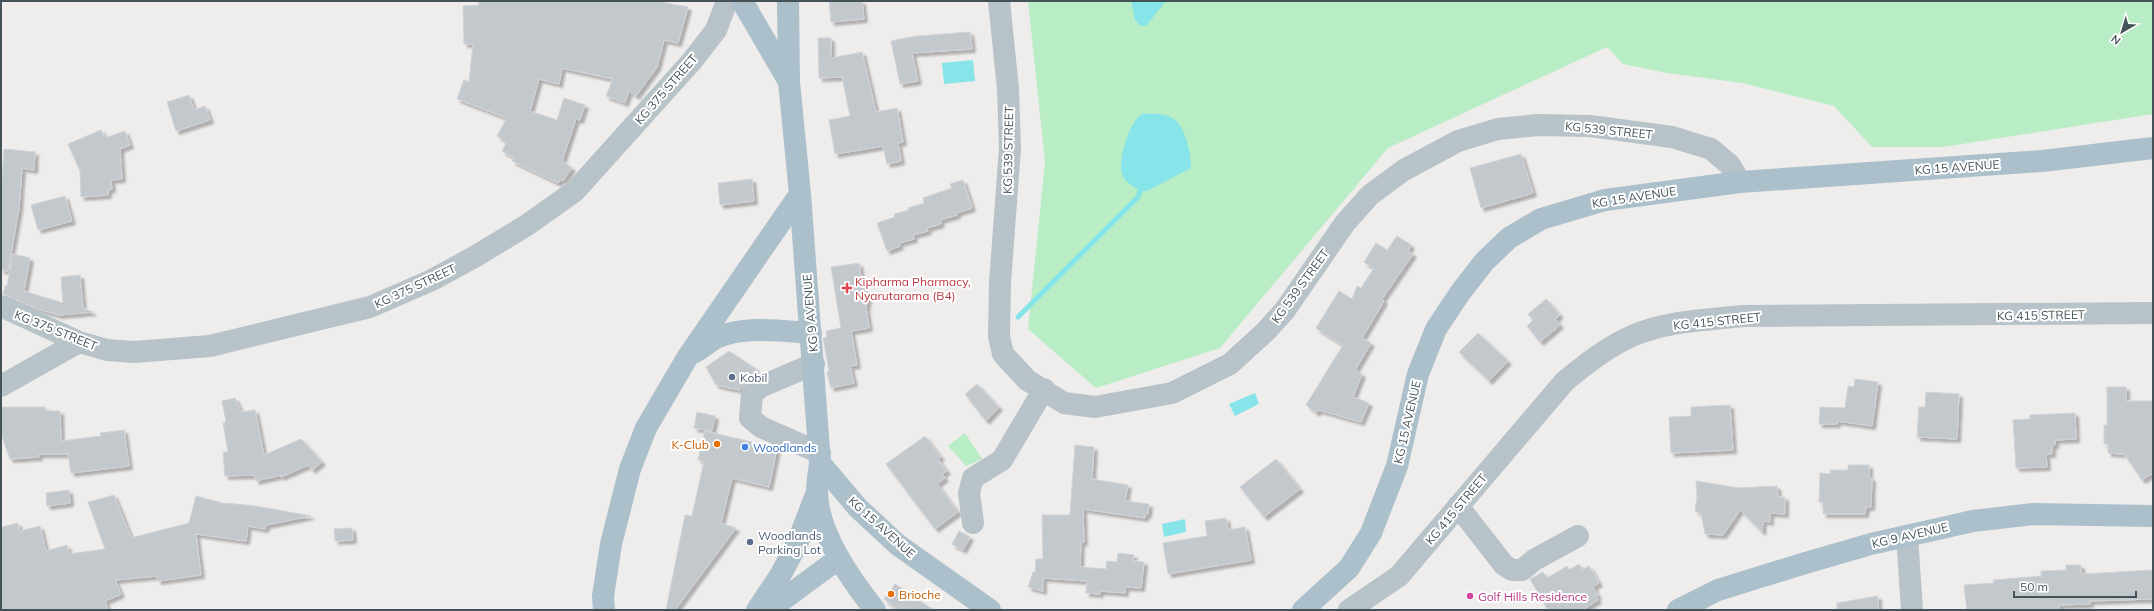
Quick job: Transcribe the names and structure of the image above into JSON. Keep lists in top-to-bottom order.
{
  "streets": {
    "main road": ["KG 15 AVENUE", "KG 9 AVENUE"],
    "street": ["KG 375 STREET", "KG 539 STREET", "KG 415 STREET"]
  },
  "crossings": [
    ["KG 539 STREET", "KG 15 AVENUE"],
    ["KG 15 AVENUE", "KG 9 AVENUE"]
  ],
  "places": {
    "health": ["Kipharma Pharmacy, Nyarutarama (B4)"],
    "other": [
      "Kobil",
      "K-Club",
      "Woodlands",
      "Woodlands Parking Lot",
      "Brioche",
      "Golf Hills Residence"
    ]
  },
  "scale_bar": "50 m",
  "north": "bottom left"
}
